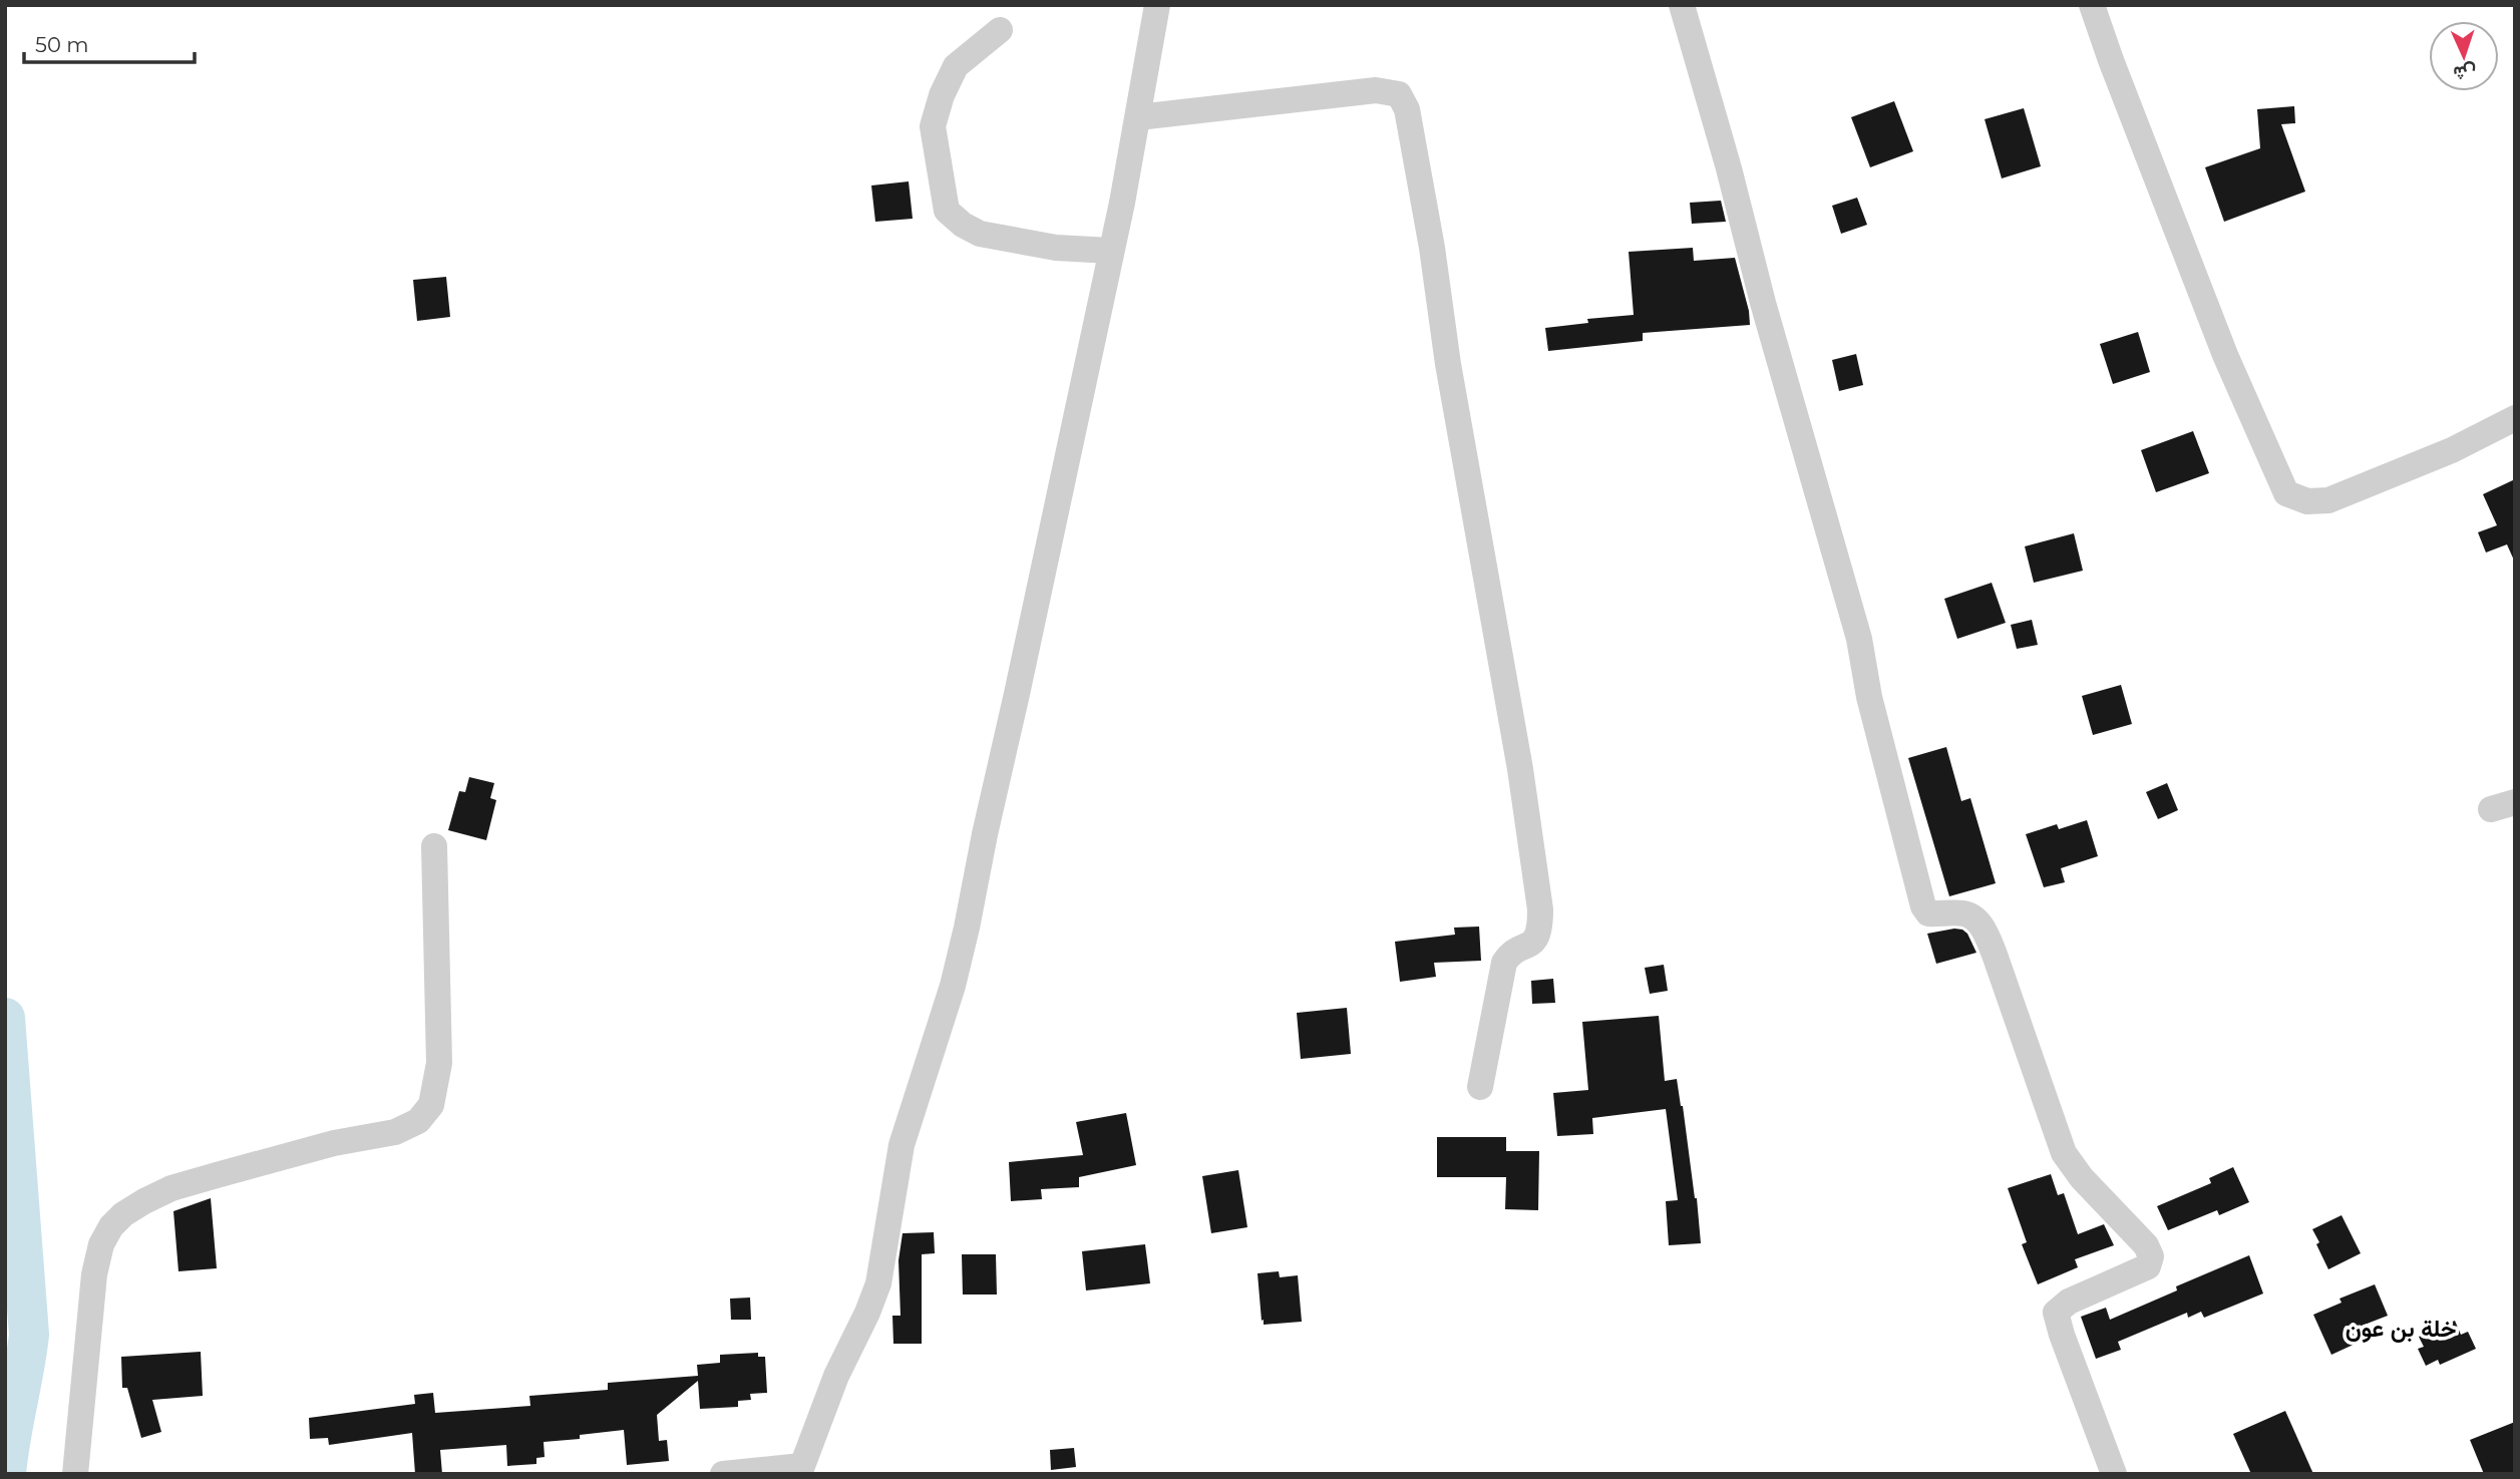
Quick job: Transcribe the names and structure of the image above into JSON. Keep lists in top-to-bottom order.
{
  "districts": ["خلة بن عون"],
  "scale_bar": "50 m",
  "north": "bottom"
}
